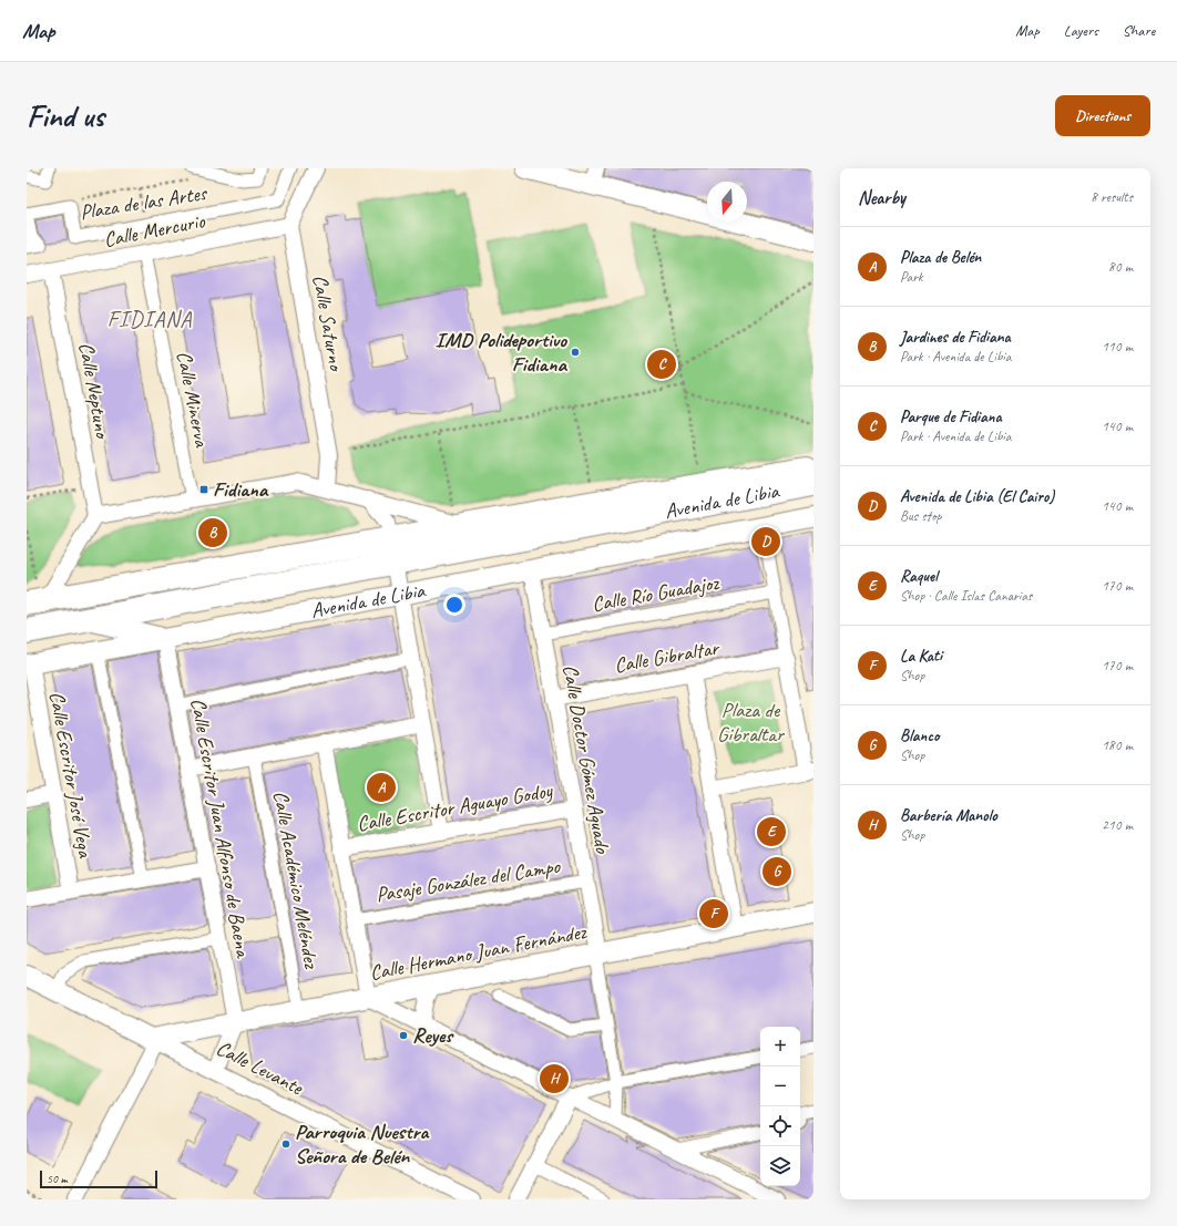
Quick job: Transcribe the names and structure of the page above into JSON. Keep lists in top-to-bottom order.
{
  "streets": {
    "main road": ["Avenida de Libia"],
    "street": [
      "Plaza de las Artes",
      "Calle Mercurio",
      "Calle Saturno",
      "Calle Neptuno",
      "Calle Minerva",
      "Calle Río Guadajoz",
      "Calle Gibraltar",
      "Calle Doctor Gómez Aguado",
      "Calle Escritor José Vega",
      "Calle Escritor Aguayo Godoy",
      "Calle Escritor Juan Alfonso de Baena",
      "Calle Académico Meléndez",
      "Pasaje González del Campo",
      "Calle Hermano Juan Fernández",
      "Calle Levante"
    ]
  },
  "crossings": [
    ["Calle Mercurio", "Calle Saturno"],
    ["Calle Mercurio", "Calle Neptuno"],
    ["Calle Mercurio", "Calle Minerva"],
    ["Calle Saturno", "Avenida de Libia"],
    ["Calle Neptuno", "Avenida de Libia"],
    ["Calle Minerva", "Avenida de Libia"],
    ["Avenida de Libia", "Calle Doctor Gómez Aguado"],
    ["Avenida de Libia", "Calle Escritor José Vega"],
    ["Avenida de Libia", "Calle Escritor Juan Alfonso de Baena"],
    ["Calle Río Guadajoz", "Calle Doctor Gómez Aguado"],
    ["Calle Gibraltar", "Calle Doctor Gómez Aguado"],
    ["Calle Doctor Gómez Aguado", "Calle Escritor Aguayo Godoy"],
    ["Calle Doctor Gómez Aguado", "Pasaje González del Campo"],
    ["Calle Doctor Gómez Aguado", "Calle Hermano Juan Fernández"],
    ["Calle Escritor Juan Alfonso de Baena", "Calle Hermano Juan Fernández"],
    ["Calle Académico Meléndez", "Calle Hermano Juan Fernández"],
    ["Calle Hermano Juan Fernández", "Calle Levante"]
  ],
  "districts": ["FIDIANA"],
  "parks": ["Plaza de Gibraltar"],
  "places": {
    "other": ["IMD Polideportivo Fidiana", "Reyes", "Parroquia Nuestra Señora de Belén"],
    "transit": ["Fidiana"]
  },
  "scale_bar": "50 m",
  "north": "bottom",
  "page": {
    "header": "Map",
    "nav": ["Map", "Layers", "Share"],
    "buttons": "Directions",
    "title": "Find us",
    "heading": ["Nearby", "8 results"],
    "list": [
      {
        "mark": "A",
        "name": "Plaza de Belén",
        "note": "Park",
        "value": "80 m"
      },
      {
        "mark": "B",
        "name": "Jardines de Fidiana",
        "note": "Park · Avenida de Libia",
        "value": "110 m"
      },
      {
        "mark": "C",
        "name": "Parque de Fidiana",
        "note": "Park · Avenida de Libia",
        "value": "140 m"
      },
      {
        "mark": "D",
        "name": "Avenida de Libia (El Cairo)",
        "note": "Bus stop",
        "value": "140 m"
      },
      {
        "mark": "E",
        "name": "Raquel",
        "note": "Shop · Calle Islas Canarias",
        "value": "170 m"
      },
      {
        "mark": "F",
        "name": "La Kati",
        "note": "Shop",
        "value": "170 m"
      },
      {
        "mark": "G",
        "name": "Blanco",
        "note": "Shop",
        "value": "180 m"
      },
      {
        "mark": "H",
        "name": "Barbería Manolo",
        "note": "Shop",
        "value": "210 m"
      }
    ],
    "pins": [
      "C",
      "B",
      "D",
      "A",
      "E",
      "G",
      "F",
      "H"
    ],
    "map_buttons": ["+", "−"],
    "scale": "50 m"
  }
}
